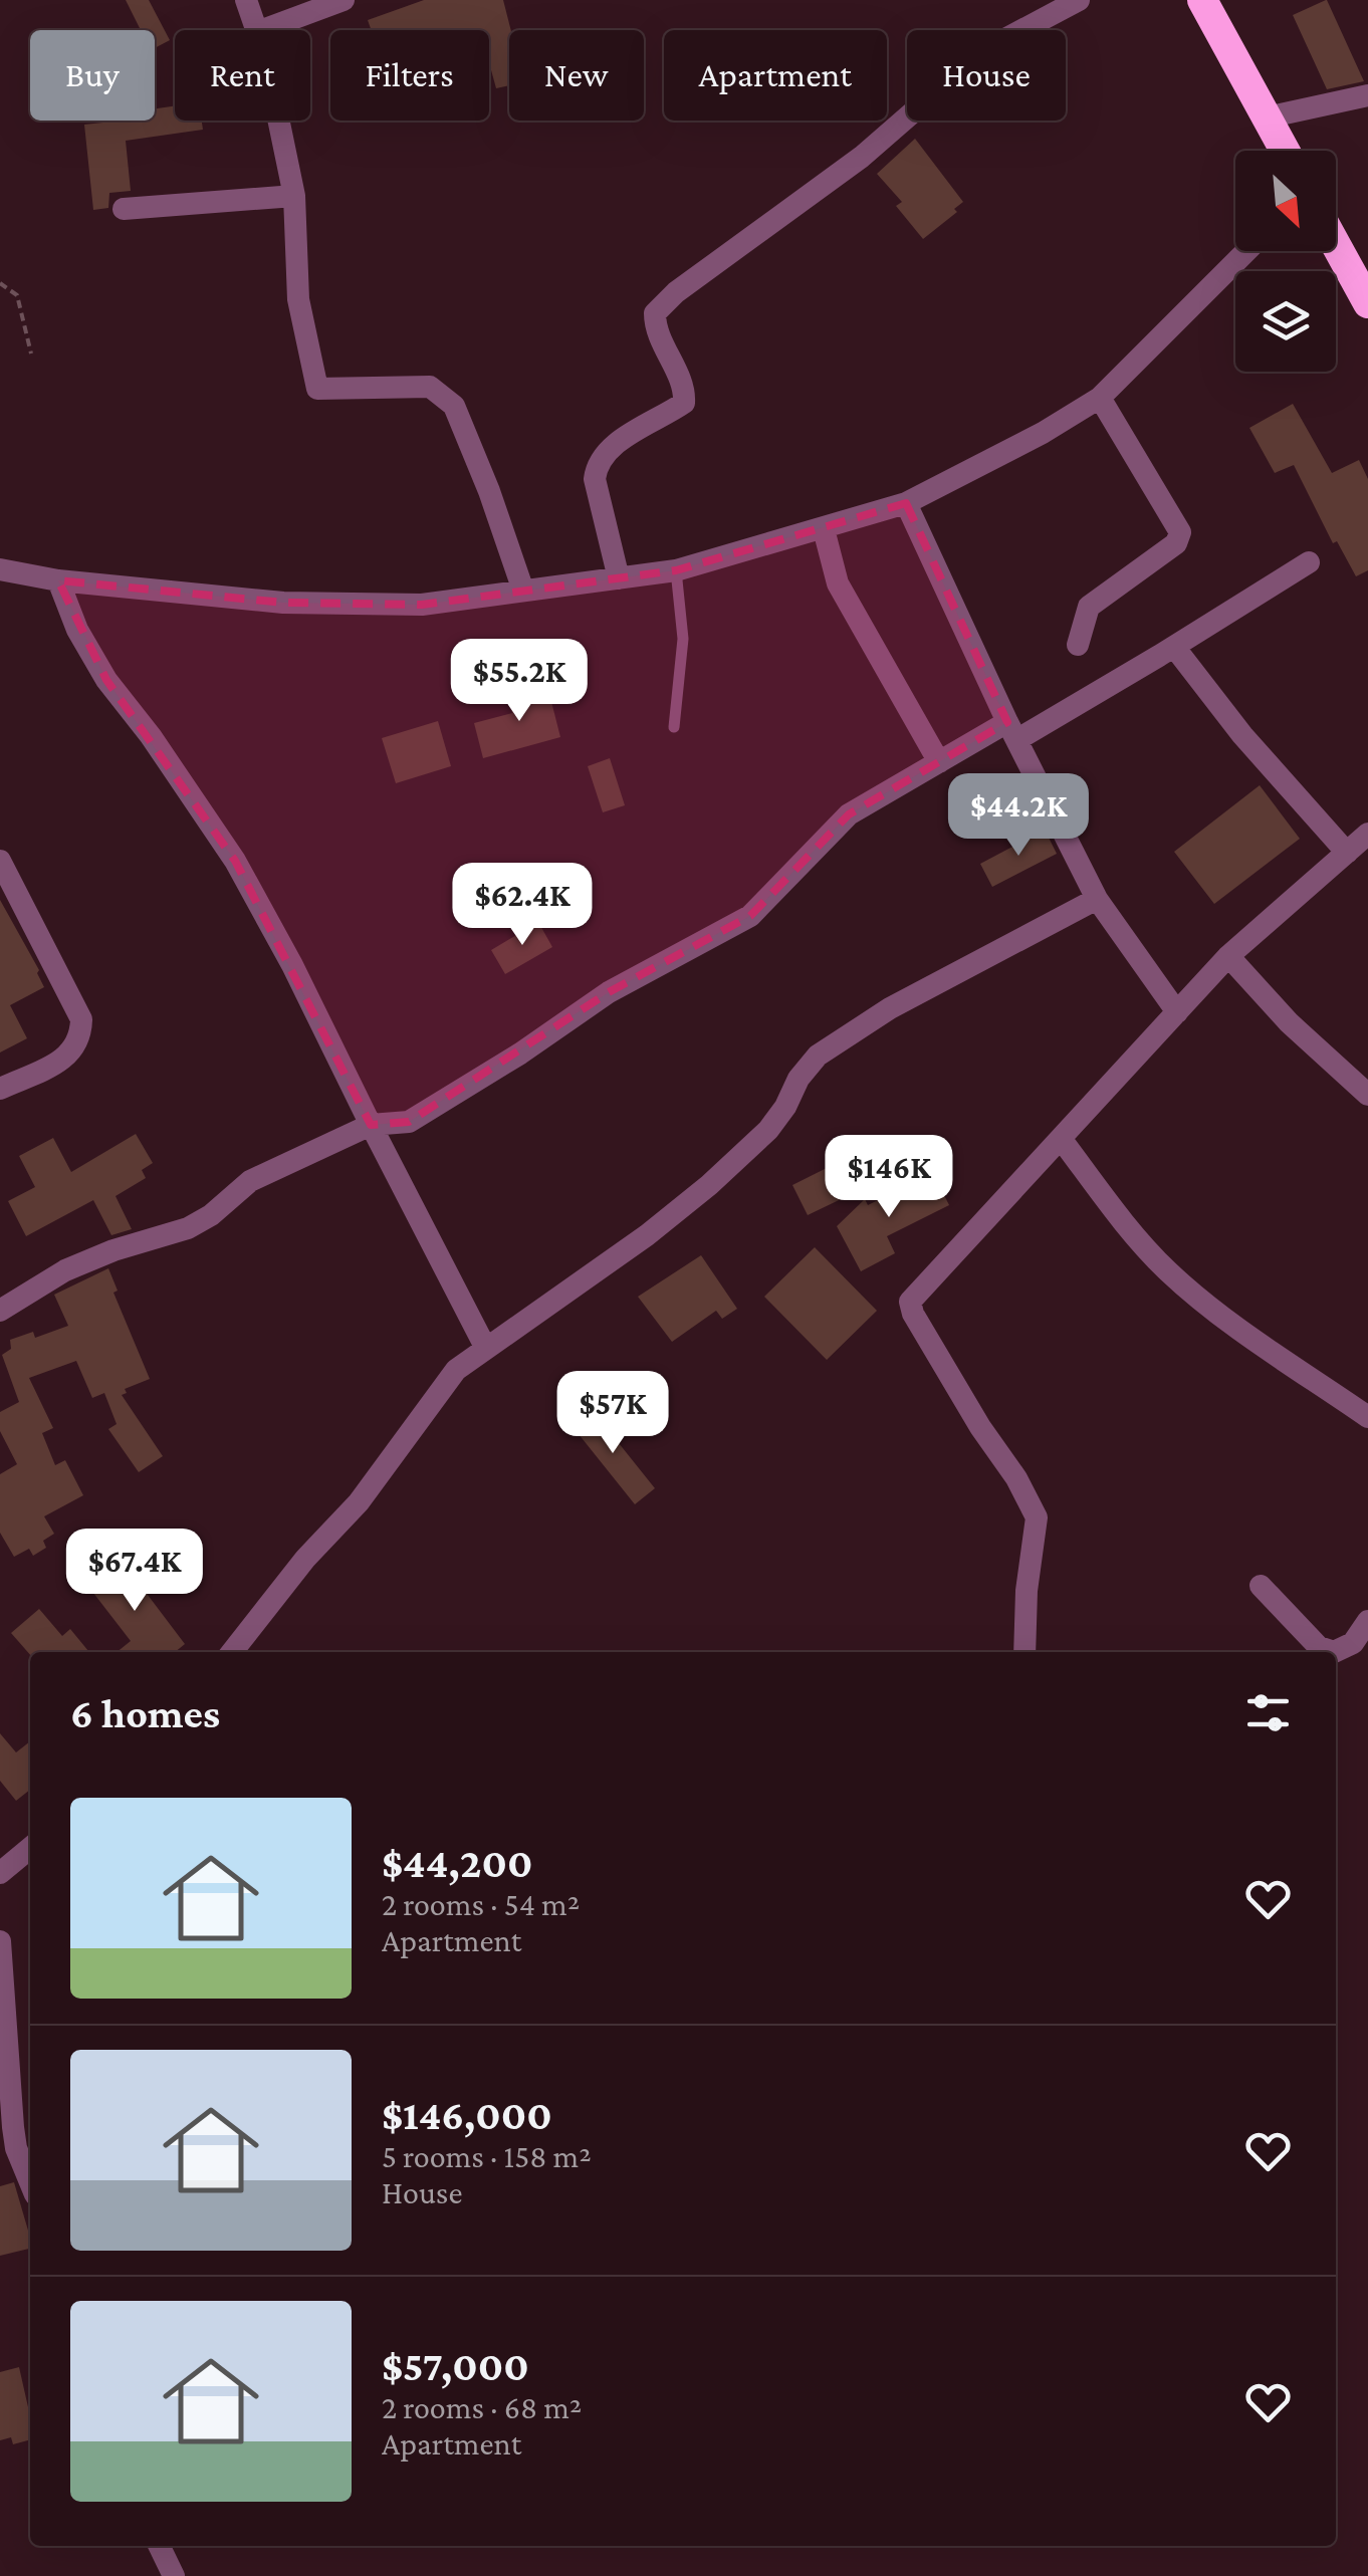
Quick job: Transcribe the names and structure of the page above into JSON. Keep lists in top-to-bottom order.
{
  "north": "bottom right",
  "page": {
    "chip": [
      "Buy",
      "Rent",
      "Filters",
      "New",
      "Apartment",
      "House"
    ],
    "price": [
      "$55.2K",
      "$44.2K",
      "$62.4K",
      "$146K",
      "$57K",
      "$67.4K"
    ],
    "heading": "6 homes",
    "list": [
      {
        "name": "$44,200",
        "note": "2 rooms · 54 m² · Apartment"
      },
      {
        "name": "$146,000",
        "note": "5 rooms · 158 m² · House"
      },
      {
        "name": "$57,000",
        "note": "2 rooms · 68 m² · Apartment"
      }
    ]
  }
}
